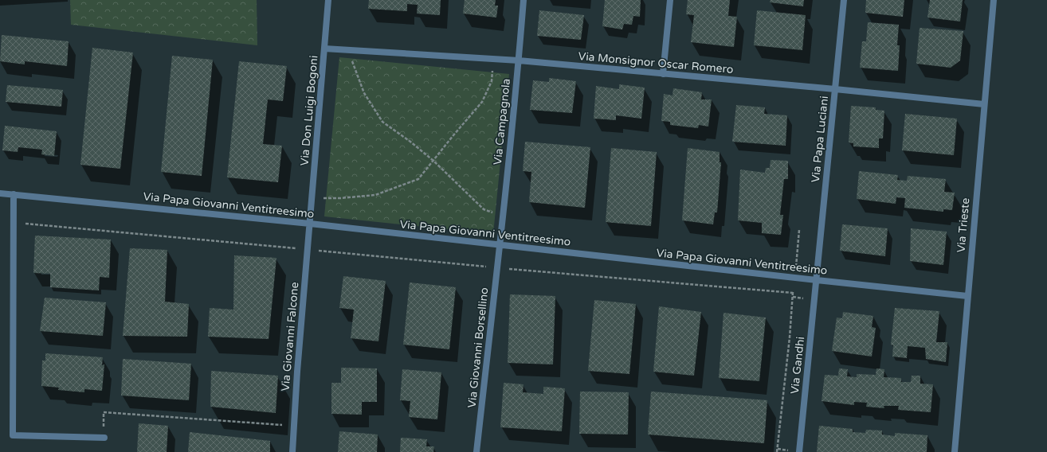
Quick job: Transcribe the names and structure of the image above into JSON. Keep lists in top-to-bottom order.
{
  "streets": {
    "street": [
      "Via Monsignor Oscar Romero",
      "Via Don Luigi Bogoni",
      "Via Campagnola",
      "Via Papa Luciani",
      "Via Papa Giovanni Ventitreesimo",
      "Via Trieste",
      "Via Giovanni Falcone",
      "Via Giovanni Borsellino",
      "Via Gandhi"
    ]
  },
  "crossings": [
    ["Via Monsignor Oscar Romero", "Via Don Luigi Bogoni"],
    ["Via Monsignor Oscar Romero", "Via Campagnola"],
    ["Via Monsignor Oscar Romero", "Via Papa Luciani"],
    ["Via Monsignor Oscar Romero", "Via Trieste"],
    ["Via Don Luigi Bogoni", "Via Papa Giovanni Ventitreesimo"],
    ["Via Don Luigi Bogoni", "Via Giovanni Falcone"],
    ["Via Campagnola", "Via Papa Giovanni Ventitreesimo"],
    ["Via Campagnola", "Via Giovanni Borsellino"],
    ["Via Papa Luciani", "Via Papa Giovanni Ventitreesimo"],
    ["Via Papa Luciani", "Via Gandhi"],
    ["Via Papa Giovanni Ventitreesimo", "Via Trieste"],
    ["Via Papa Giovanni Ventitreesimo", "Via Giovanni Falcone"],
    ["Via Papa Giovanni Ventitreesimo", "Via Giovanni Borsellino"],
    ["Via Papa Giovanni Ventitreesimo", "Via Gandhi"]
  ]
}
